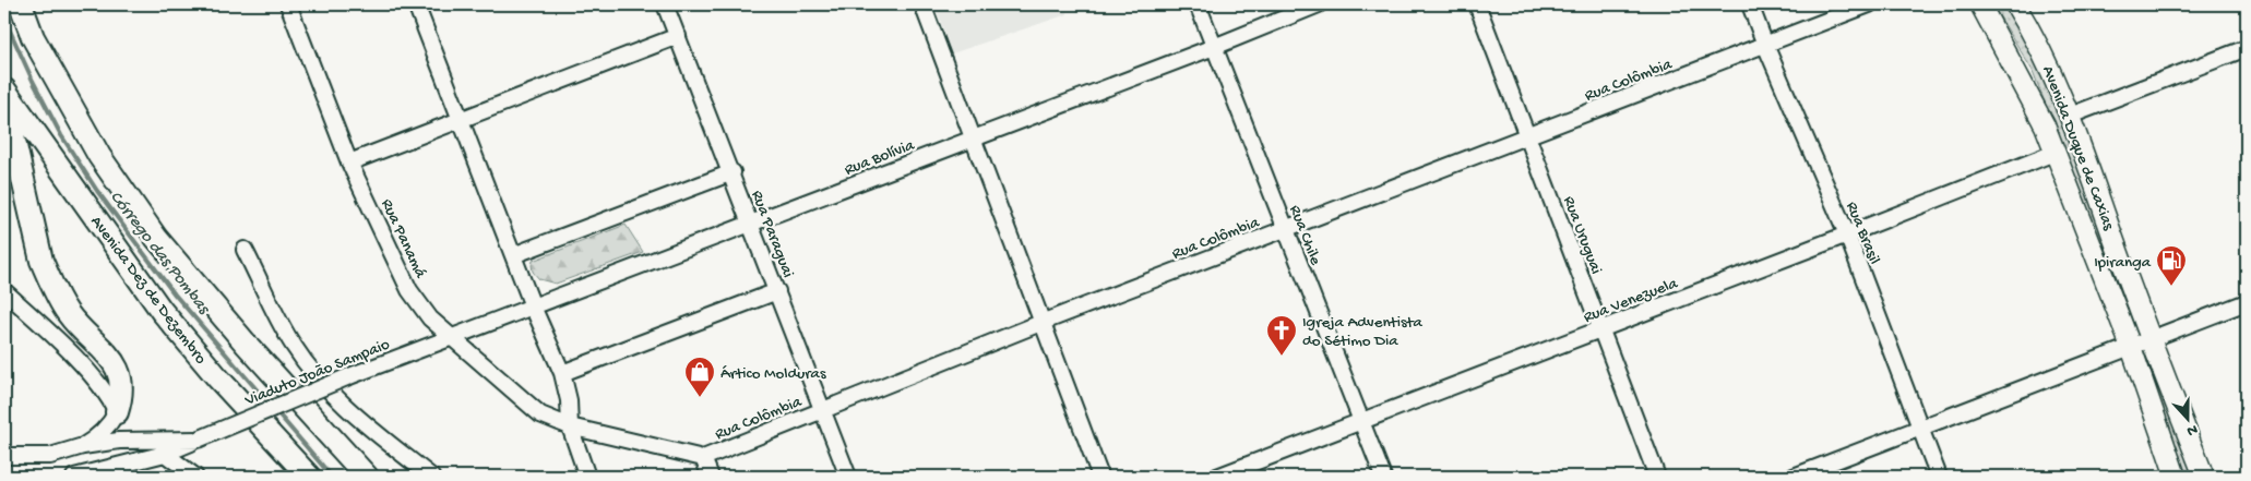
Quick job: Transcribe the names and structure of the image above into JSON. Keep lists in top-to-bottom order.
{
  "streets": {
    "highway": ["Avenida Dez de Dezembro"],
    "main road": ["Avenida Duque de Caxias"],
    "street": [
      "Rua Colômbia",
      "Rua Bolívia",
      "Rua Brasil",
      "Rua Paraguai",
      "Rua Chile",
      "Rua Uruguai",
      "Rua Panamá",
      "Rua Venezuela",
      "Viaduto João Sampaio"
    ]
  },
  "crossings": [
    ["Rua Colômbia", "Rua Brasil"],
    ["Rua Colômbia", "Rua Paraguai"],
    ["Rua Colômbia", "Rua Chile"],
    ["Rua Colômbia", "Rua Uruguai"],
    ["Rua Colômbia", "Rua Panamá"],
    ["Avenida Duque de Caxias", "Rua Venezuela"],
    ["Rua Bolívia", "Rua Paraguai"],
    ["Rua Bolívia", "Rua Chile"],
    ["Rua Bolívia", "Rua Panamá"],
    ["Rua Bolívia", "Viaduto João Sampaio"],
    ["Rua Brasil", "Rua Venezuela"],
    ["Rua Chile", "Rua Venezuela"],
    ["Rua Uruguai", "Rua Venezuela"],
    ["Rua Panamá", "Viaduto João Sampaio"]
  ],
  "water": ["Córrego das Pombas"],
  "places": {
    "fuel station": ["Ipiranga"],
    "church": ["Igreja Adventista do Sétimo Dia"],
    "shop": ["Ártico Molduras"]
  },
  "north": "bottom"
}
